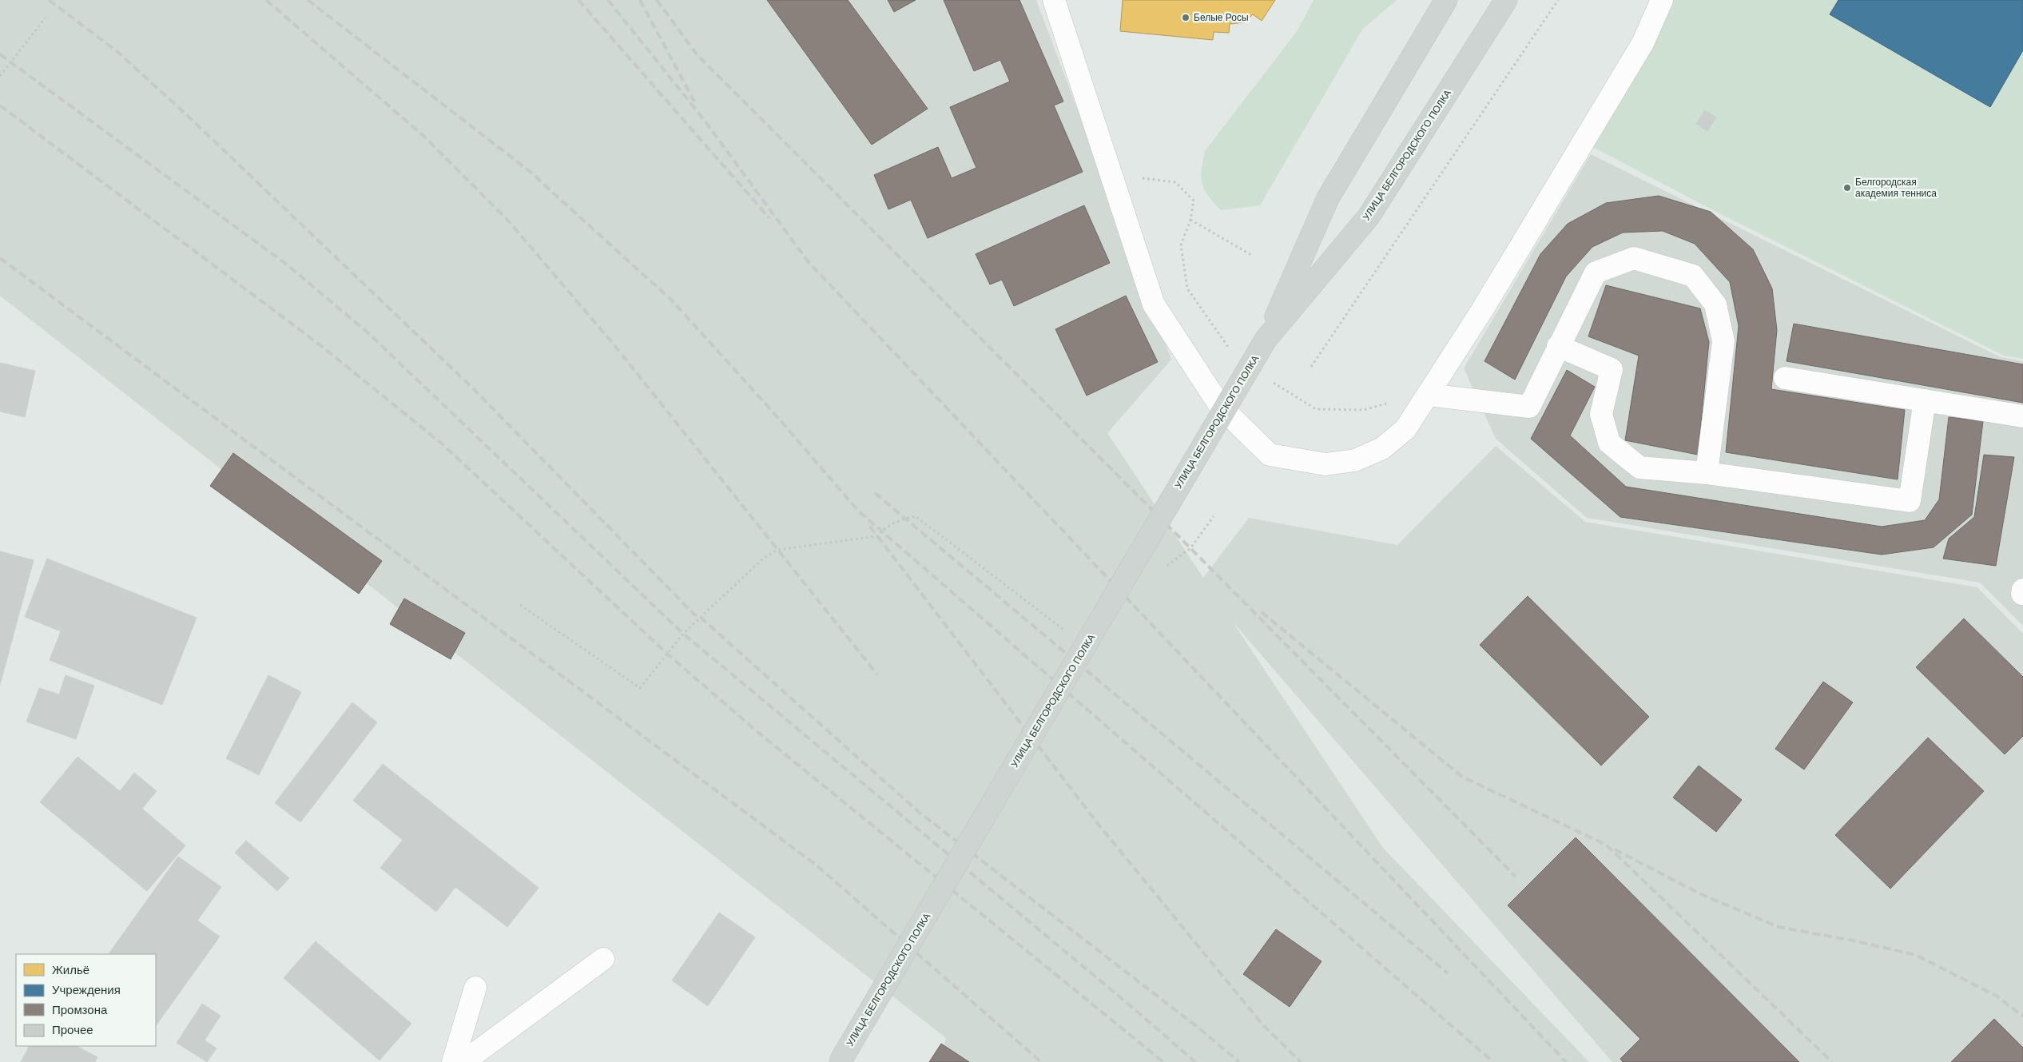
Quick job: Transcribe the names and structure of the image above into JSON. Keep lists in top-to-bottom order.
{
  "streets": {
    "main road": ["УЛИЦА БЕЛГОРОДСКОГО ПОЛКА"]
  },
  "places": ["Белые Росы", "Белгородская академия тенниса"],
  "legend": [
    "Жильё",
    "Учреждения",
    "Промзона",
    "Прочее"
  ]
}
